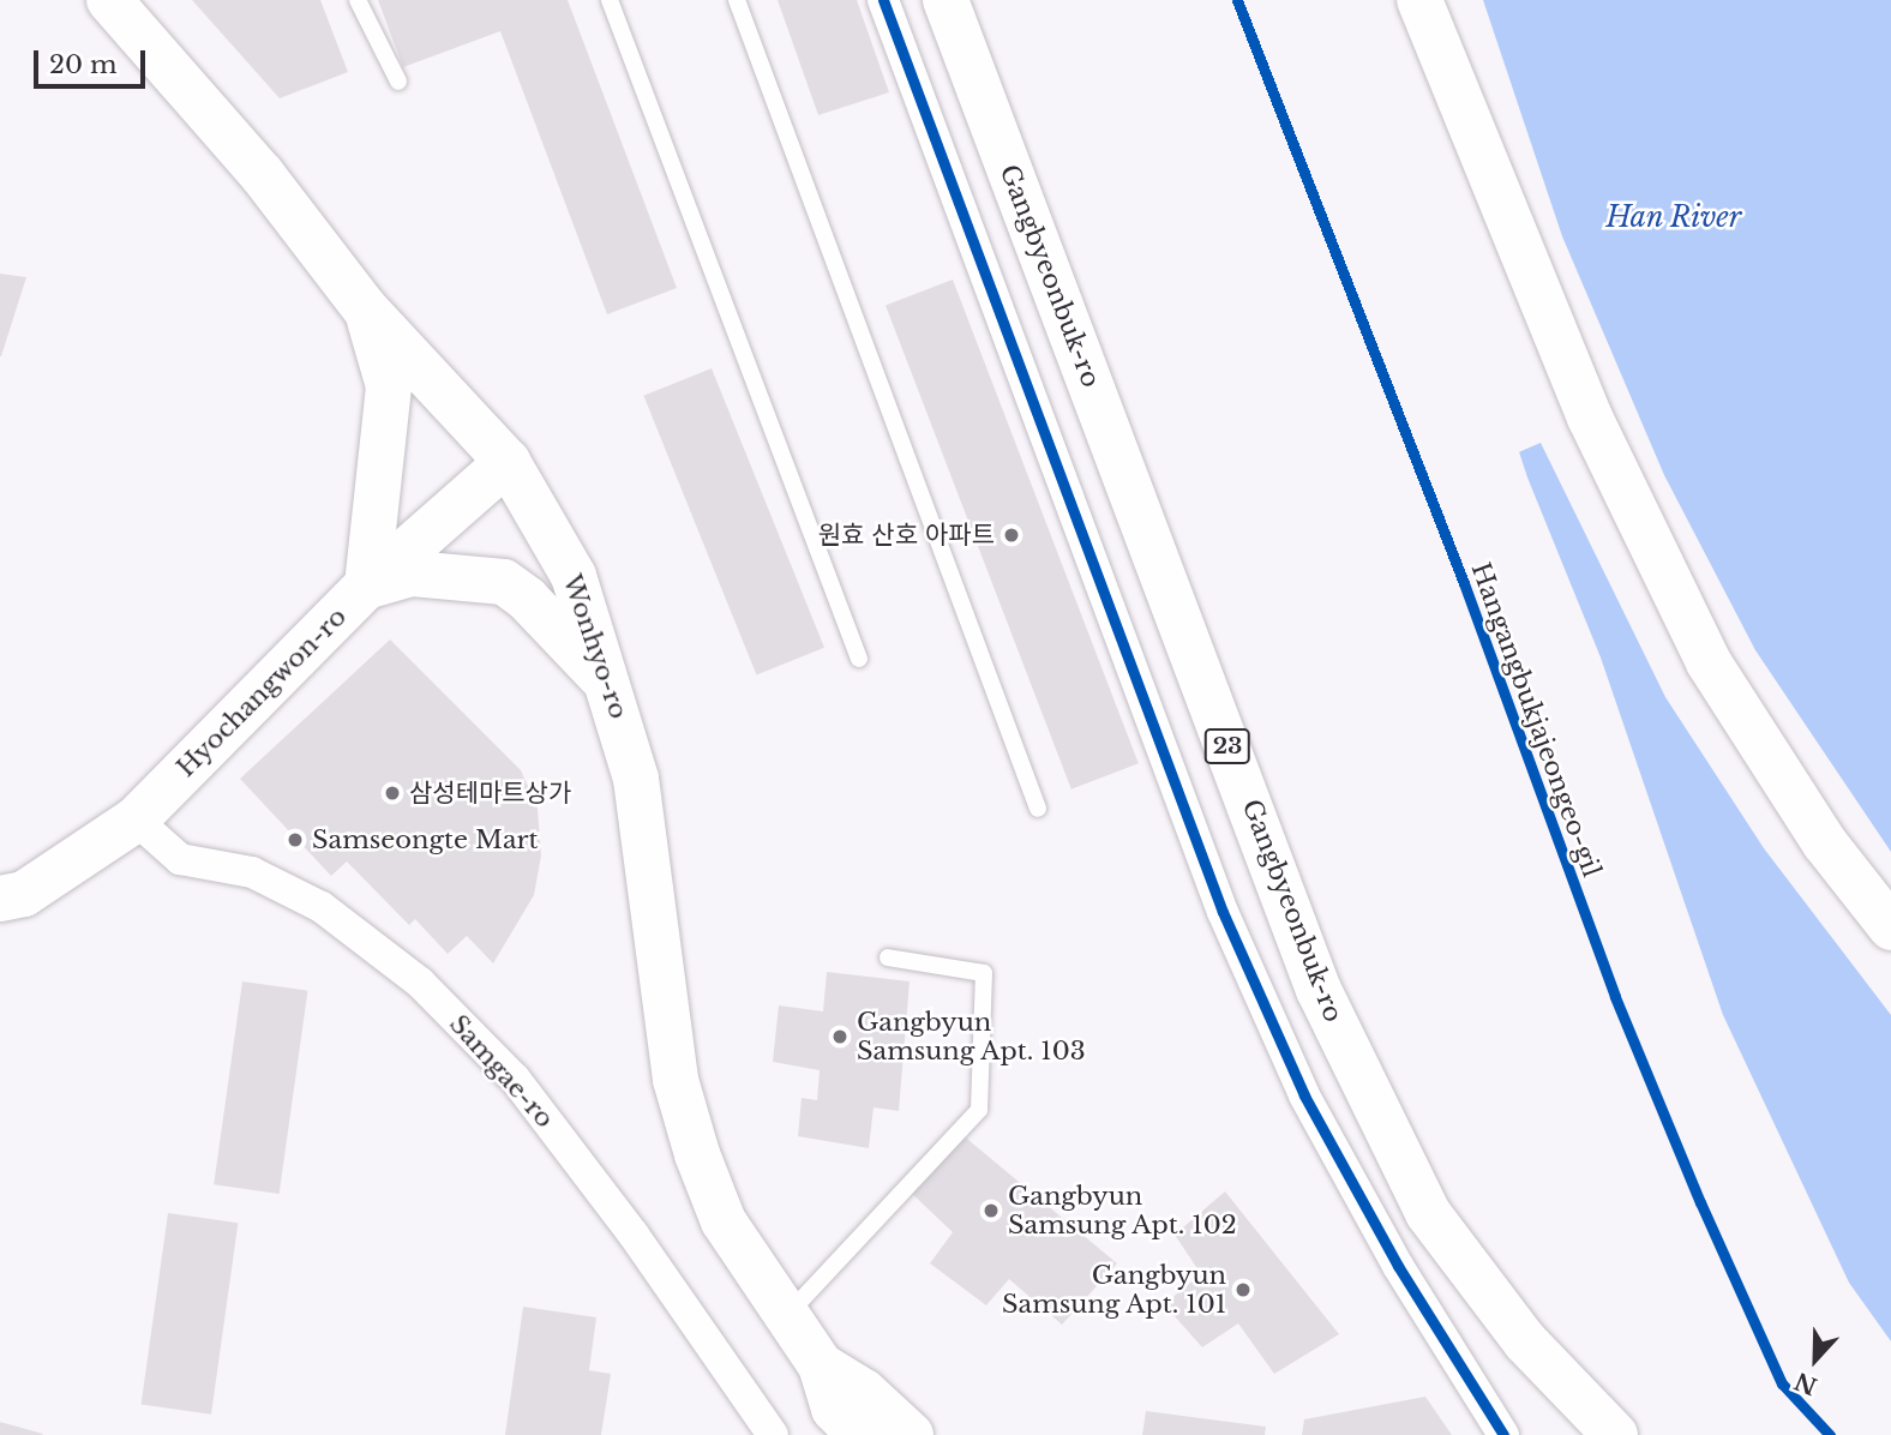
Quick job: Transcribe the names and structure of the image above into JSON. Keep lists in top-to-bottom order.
{
  "streets": {
    "main road": [
      "Gangbyeonbuk-ro",
      "Wonhyo-ro",
      "Hyochangwon-ro",
      "23"
    ],
    "street": ["Samgae-ro"],
    "cycle path": ["Hangangbukjajeongeo-gil"]
  },
  "crossings": [
    ["Wonhyo-ro", "Hyochangwon-ro"],
    ["Hyochangwon-ro", "Samgae-ro"]
  ],
  "water": ["Han River"],
  "places": [
    "원효 산호 아파트",
    "삼성테마트상가",
    "Samseongte Mart",
    "Gangbyun Samsung Apt. 103",
    "Gangbyun Samsung Apt. 102",
    "Gangbyun Samsung Apt. 101"
  ],
  "scale_bar": "20 m",
  "north": "bottom"
}
